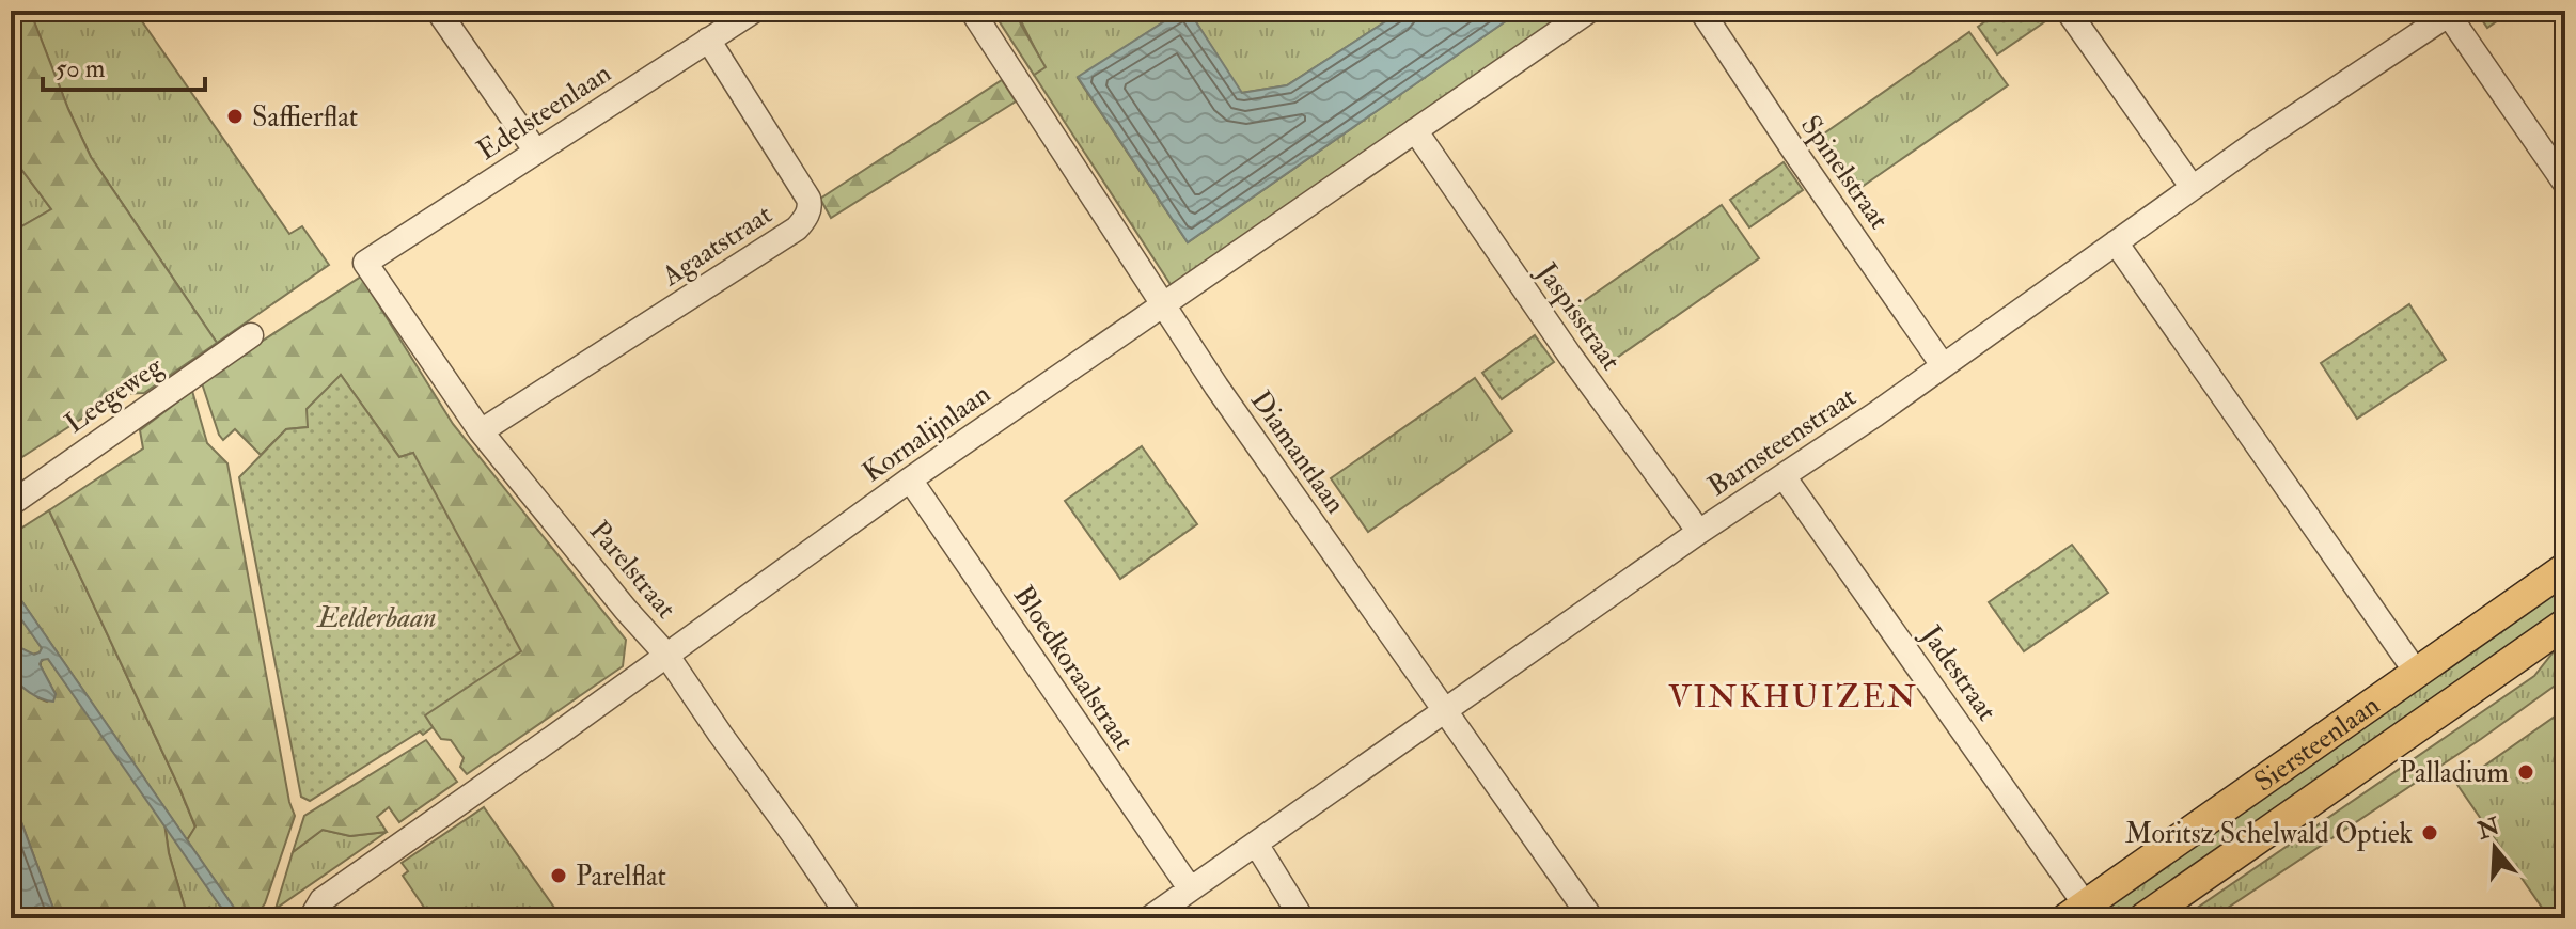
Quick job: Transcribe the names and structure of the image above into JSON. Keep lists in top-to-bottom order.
{
  "streets": {
    "main road": ["Siersteenlaan"],
    "street": [
      "Edelsteenlaan",
      "Spinelstraat",
      "Agaatstraat",
      "Jaspisstraat",
      "Leegeweg",
      "Kornalijnlaan",
      "Barnsteenstraat",
      "Diamantlaan",
      "Parelstraat",
      "Bloedkoraalstraat",
      "Jadestraat"
    ]
  },
  "crossings": [
    ["Edelsteenlaan", "Agaatstraat"],
    ["Edelsteenlaan", "Parelstraat"],
    ["Spinelstraat", "Barnsteenstraat"],
    ["Agaatstraat", "Parelstraat"],
    ["Jaspisstraat", "Kornalijnlaan"],
    ["Jaspisstraat", "Barnsteenstraat"],
    ["Kornalijnlaan", "Diamantlaan"],
    ["Kornalijnlaan", "Parelstraat"],
    ["Kornalijnlaan", "Bloedkoraalstraat"],
    ["Barnsteenstraat", "Diamantlaan"],
    ["Barnsteenstraat", "Bloedkoraalstraat"],
    ["Barnsteenstraat", "Jadestraat"],
    ["Jadestraat", "Siersteenlaan"]
  ],
  "districts": ["VINKHUIZEN"],
  "parks": ["Eelderbaan"],
  "places": [
    "Saffierflat",
    "Palladium",
    "Moritsz Schelwald Optiek",
    "Parelflat"
  ],
  "scale_bar": "50 m",
  "north": "top"
}
